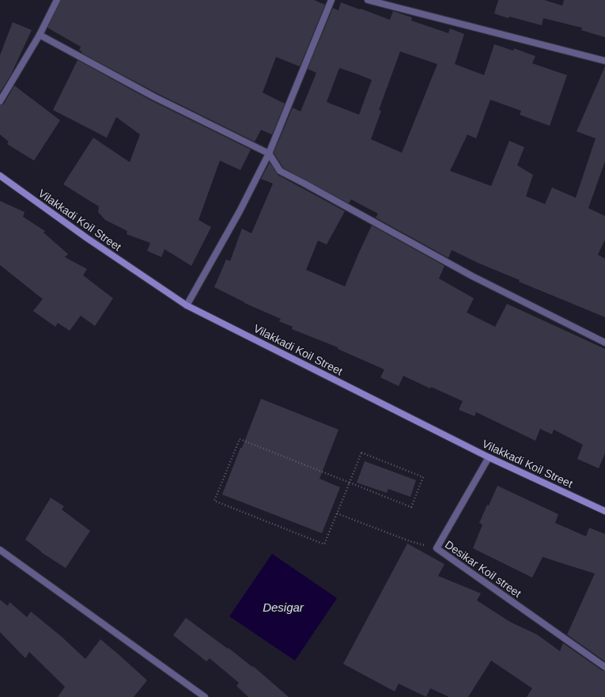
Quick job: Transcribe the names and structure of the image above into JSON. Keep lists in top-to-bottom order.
{
  "streets": {
    "street": ["Vilakkadi Koil Street", "Desikar Koil street"]
  },
  "crossings": [
    ["Vilakkadi Koil Street", "Desikar Koil street"]
  ],
  "water": ["Desigar"]
}
